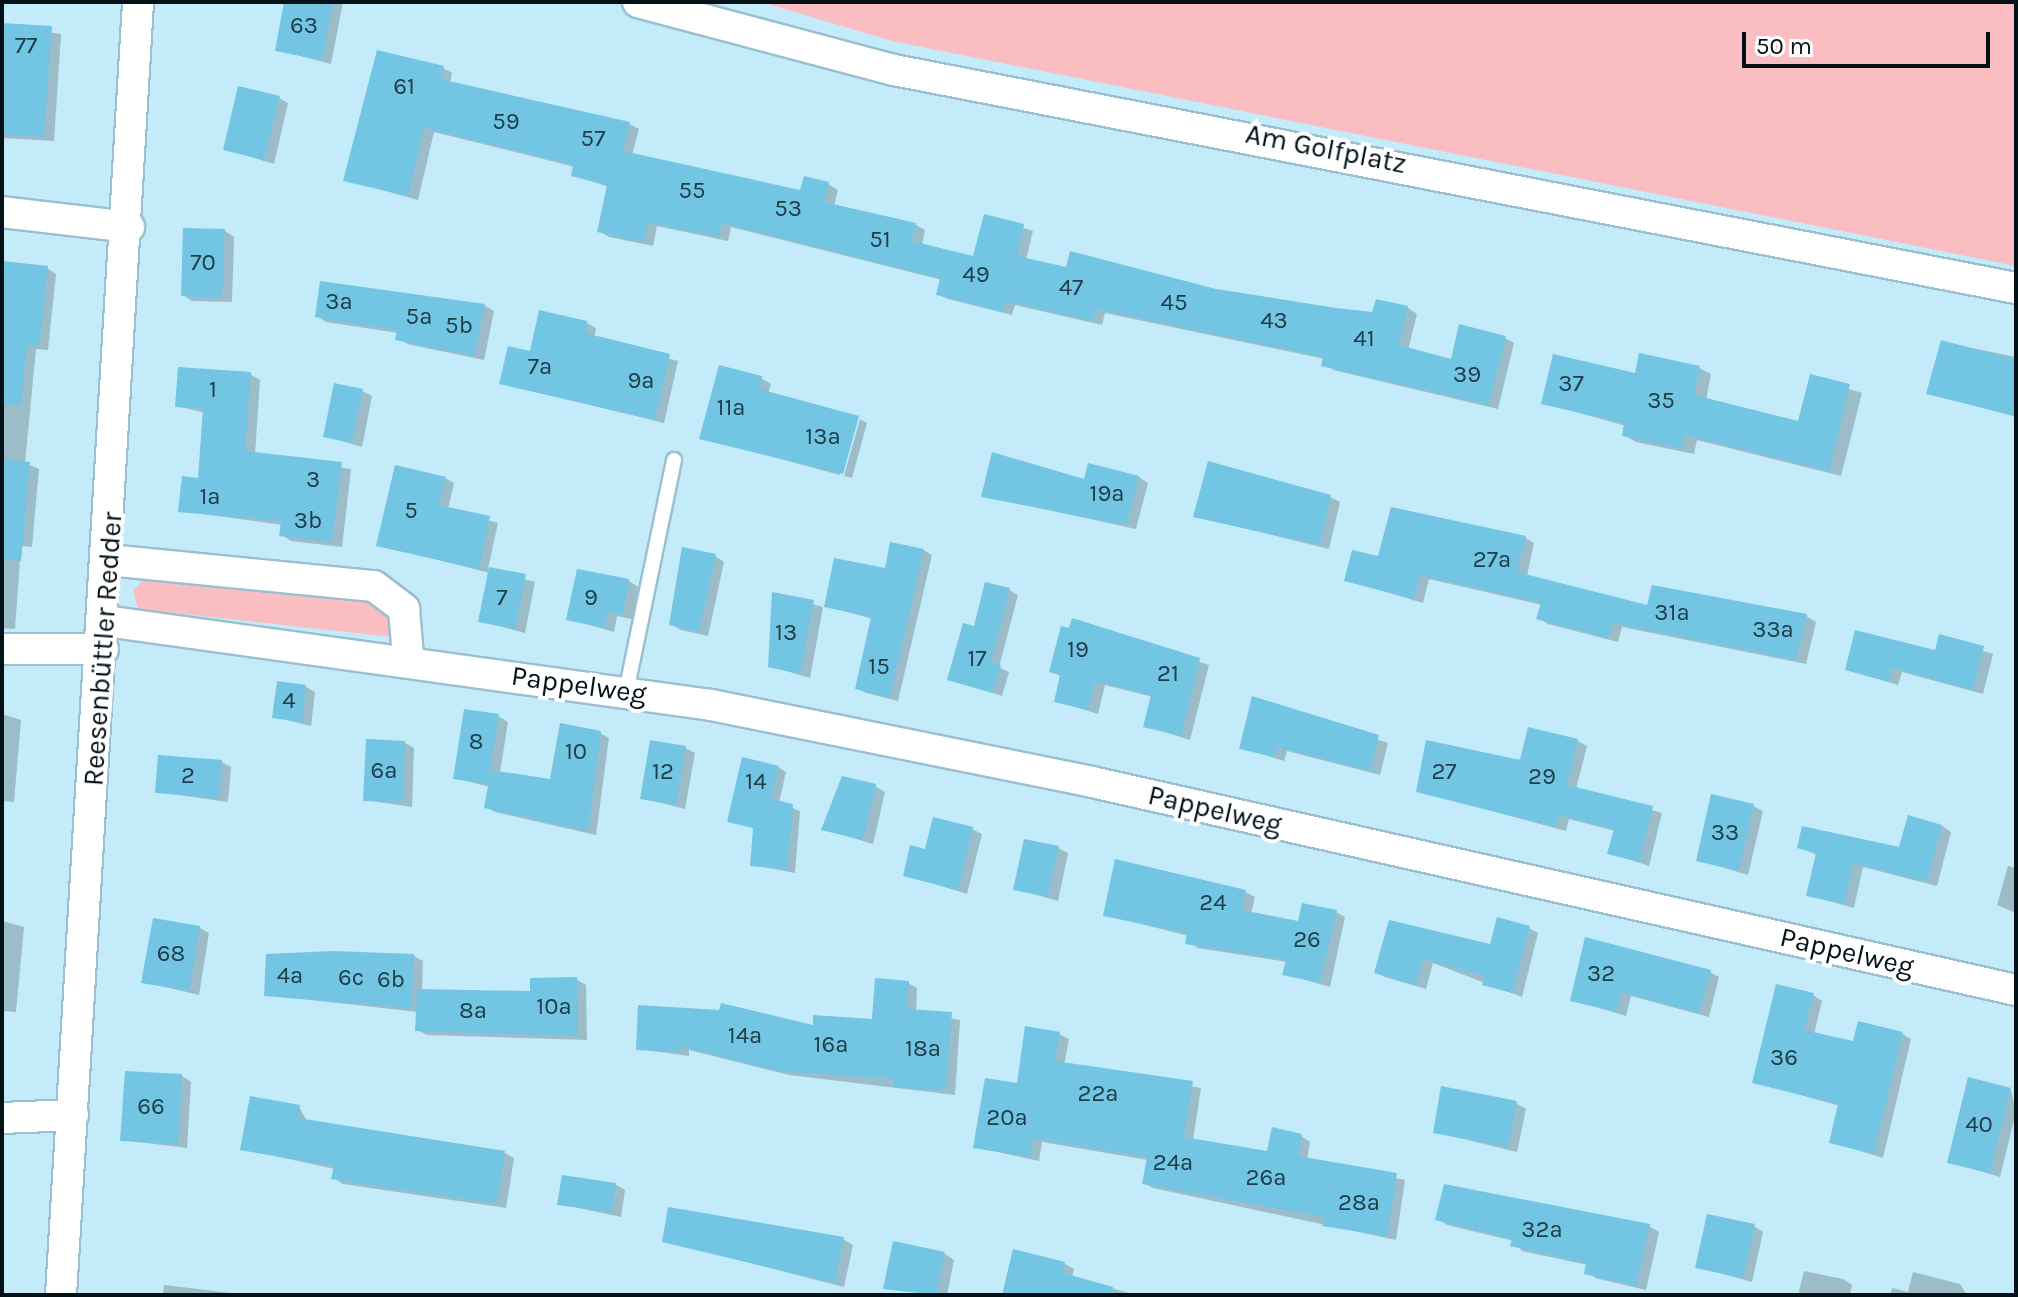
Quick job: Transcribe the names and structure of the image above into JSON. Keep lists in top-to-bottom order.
{
  "streets": {
    "street": ["Am Golfplatz", "Reesenbüttler Redder", "Pappelweg"]
  },
  "crossings": [
    ["Reesenbüttler Redder", "Pappelweg"]
  ],
  "house_numbers": [
    "63",
    "77",
    "61",
    "59",
    "57",
    "55",
    "53",
    "51",
    "70",
    "49",
    "47",
    "3a",
    "45",
    "5a",
    "43",
    "5b",
    "41",
    "7a",
    "39",
    "9a",
    "37",
    "1",
    "35",
    "11a",
    "13a",
    "3",
    "19a",
    "1a",
    "5",
    "3b",
    "27a",
    "7",
    "9",
    "31a",
    "33a",
    "13",
    "19",
    "17",
    "15",
    "21",
    "4",
    "8",
    "10",
    "6a",
    "12",
    "27",
    "2",
    "29",
    "14",
    "33",
    "24",
    "26",
    "68",
    "32",
    "4a",
    "6c",
    "6b",
    "10a",
    "8a",
    "14a",
    "16a",
    "18a",
    "36",
    "22a",
    "66",
    "20a",
    "40",
    "24a",
    "26a",
    "28a",
    "32a"
  ],
  "scale_bar": "50 m"
}
